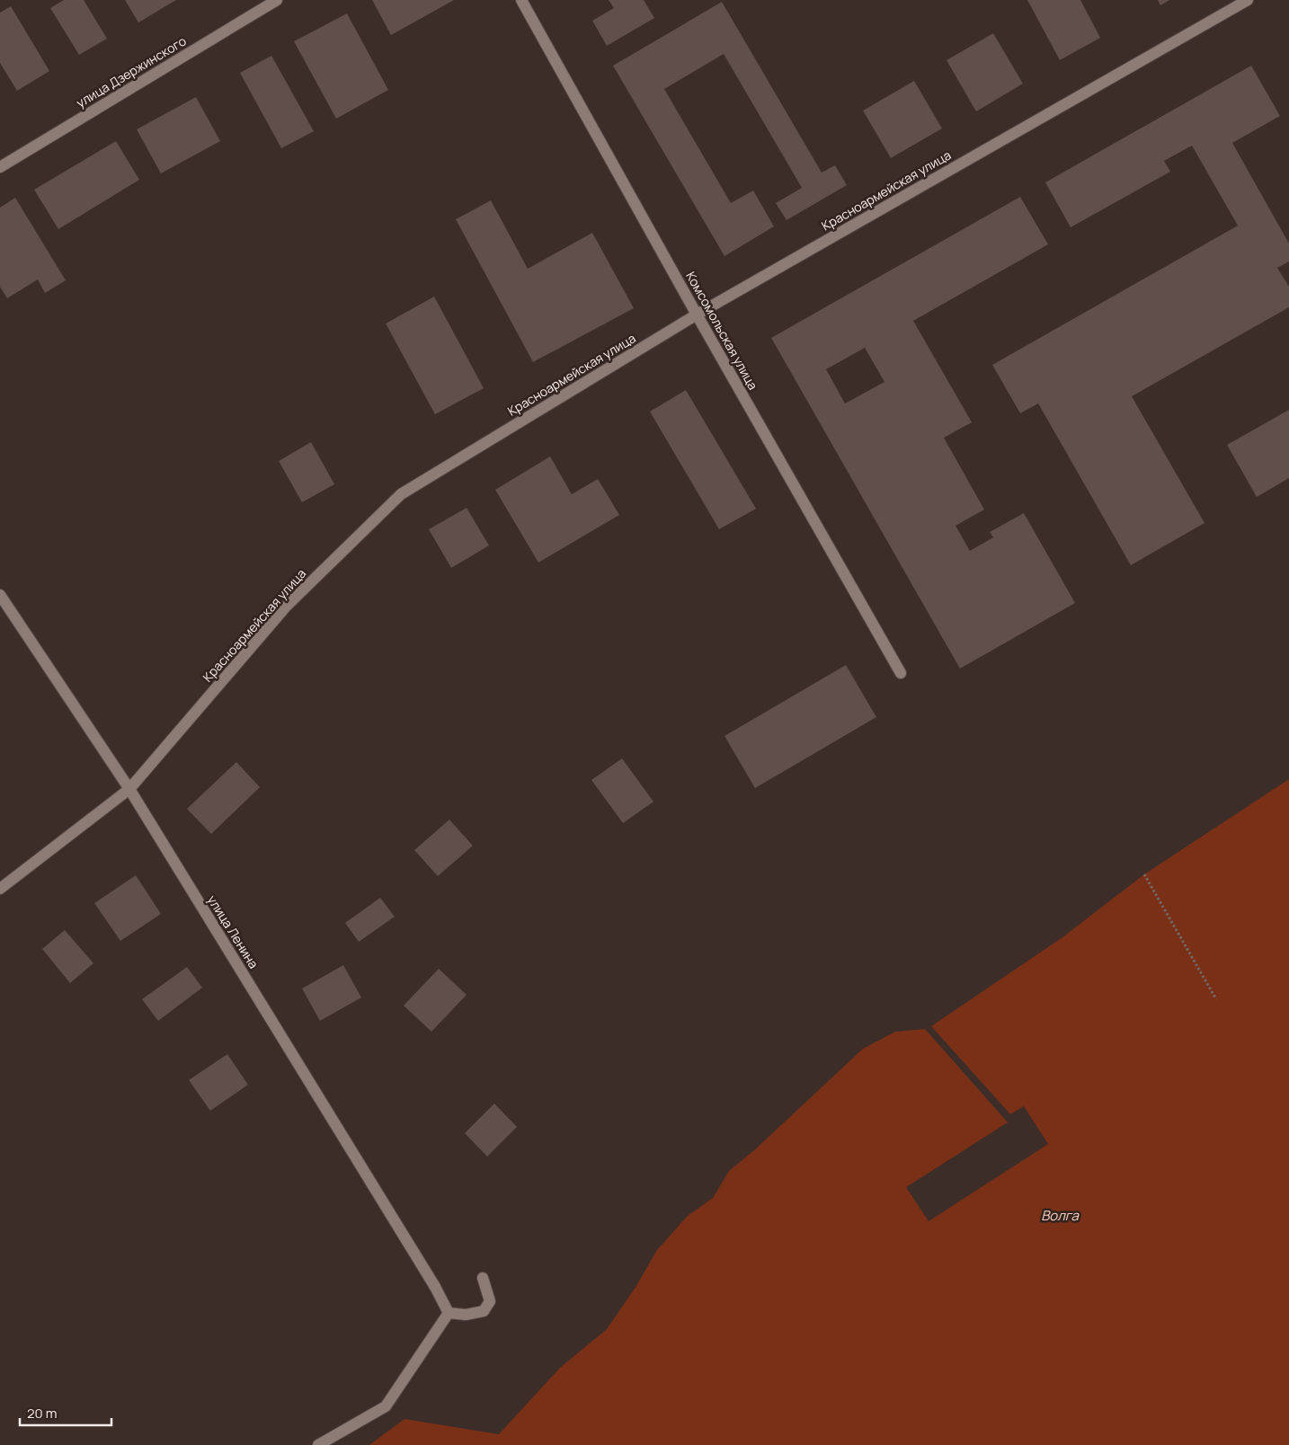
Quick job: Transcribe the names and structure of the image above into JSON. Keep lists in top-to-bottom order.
{
  "streets": {
    "street": [
      "улица Дзержинского",
      "Красноармейская улица",
      "Комсомольская улица",
      "улица Ленина"
    ]
  },
  "crossings": [
    ["Красноармейская улица", "Комсомольская улица"],
    ["Красноармейская улица", "улица Ленина"]
  ],
  "water": ["Волга"],
  "scale_bar": "20 m"
}
